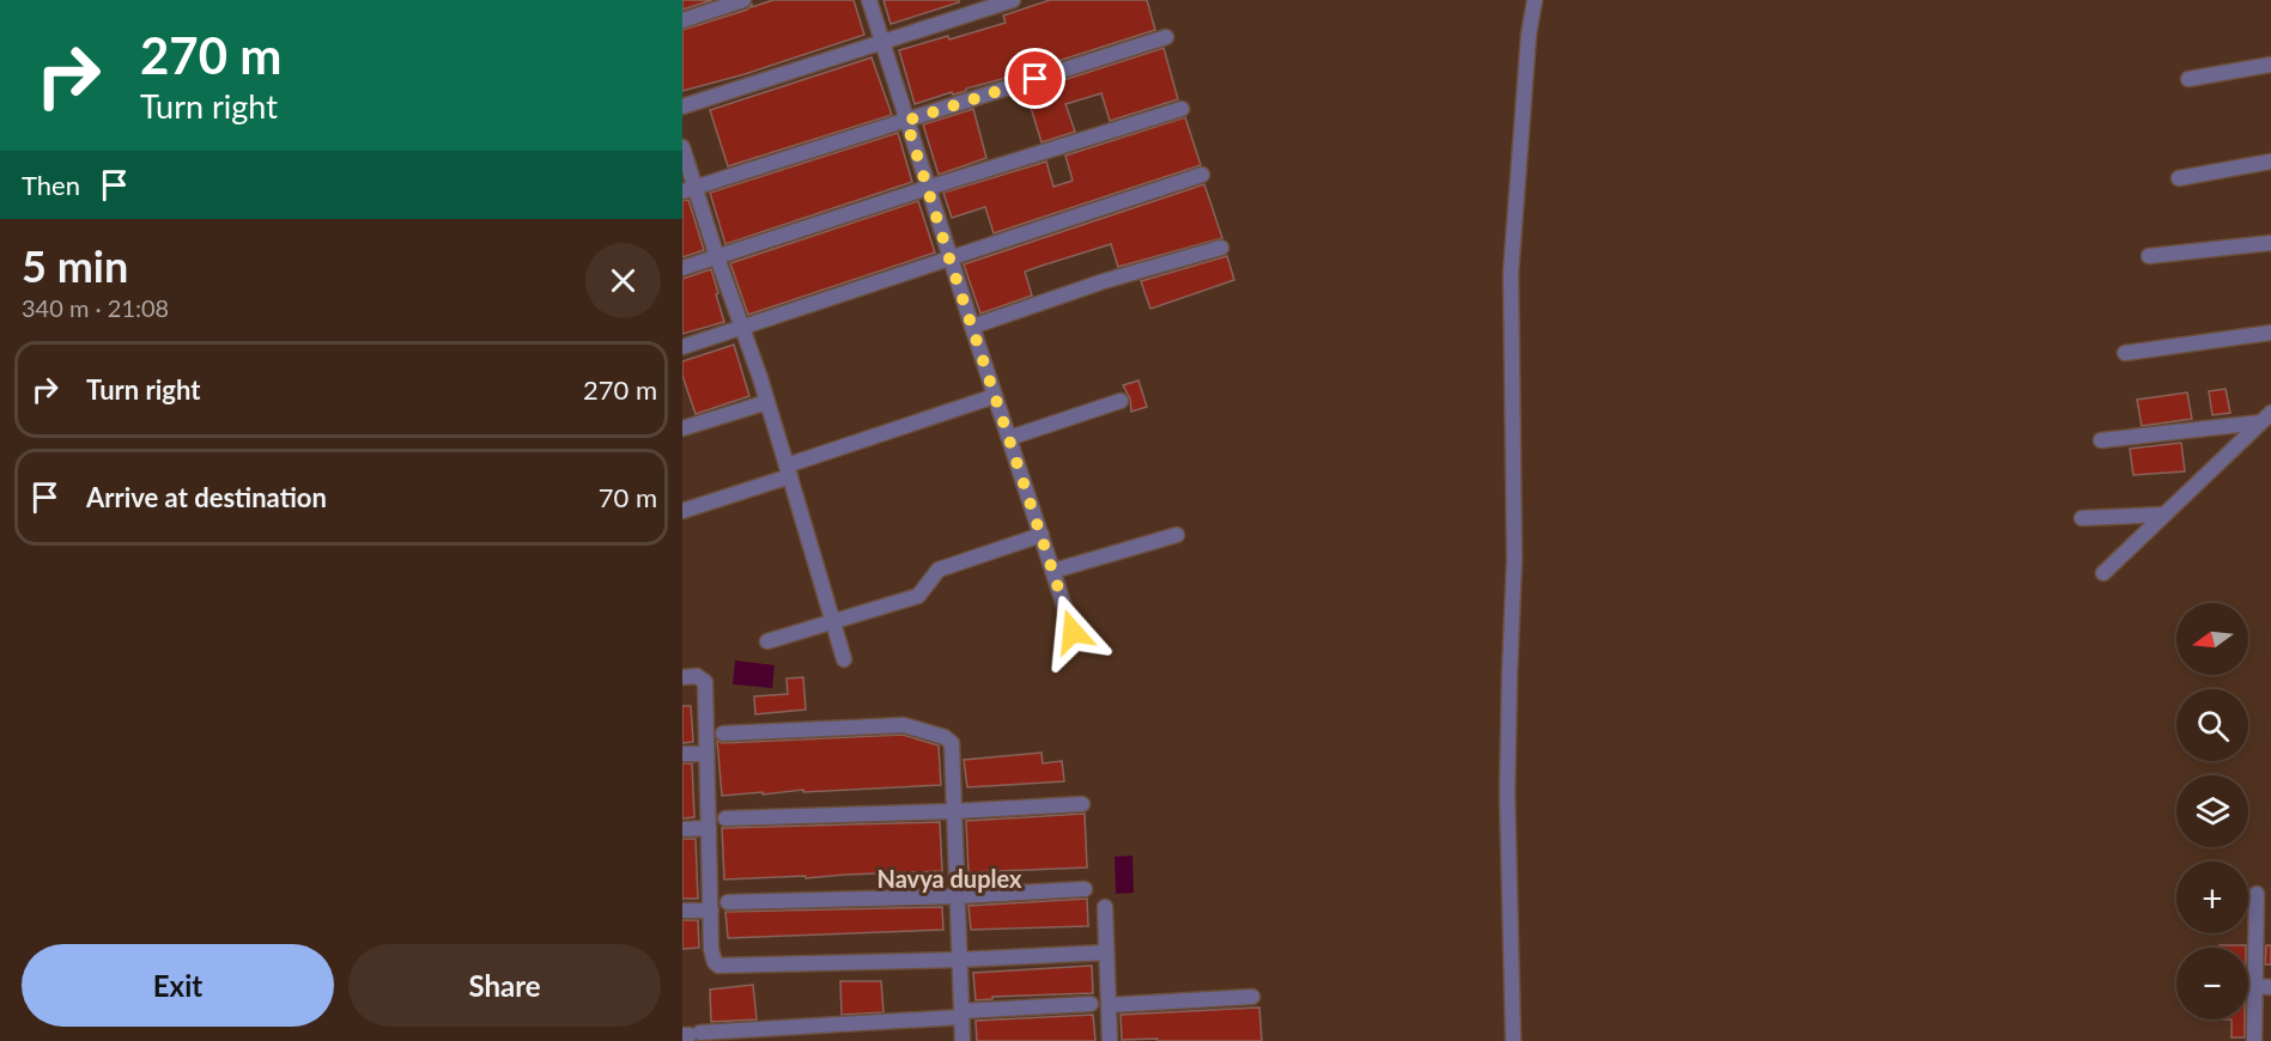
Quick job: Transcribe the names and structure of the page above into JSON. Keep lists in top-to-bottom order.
{
  "districts": ["Navya duplex"],
  "north": "left",
  "page": {
    "turn": ["270 m", "Turn right"],
    "then": "Then",
    "heading": ["5 min", "340 m · 21:08"],
    "list": [
      {
        "name": "Turn right",
        "value": "270 m"
      },
      {
        "name": "Arrive at destination",
        "value": "70 m"
      }
    ],
    "map_buttons": ["+", "−"],
    "buttons": ["Exit", "Share"]
  }
}
